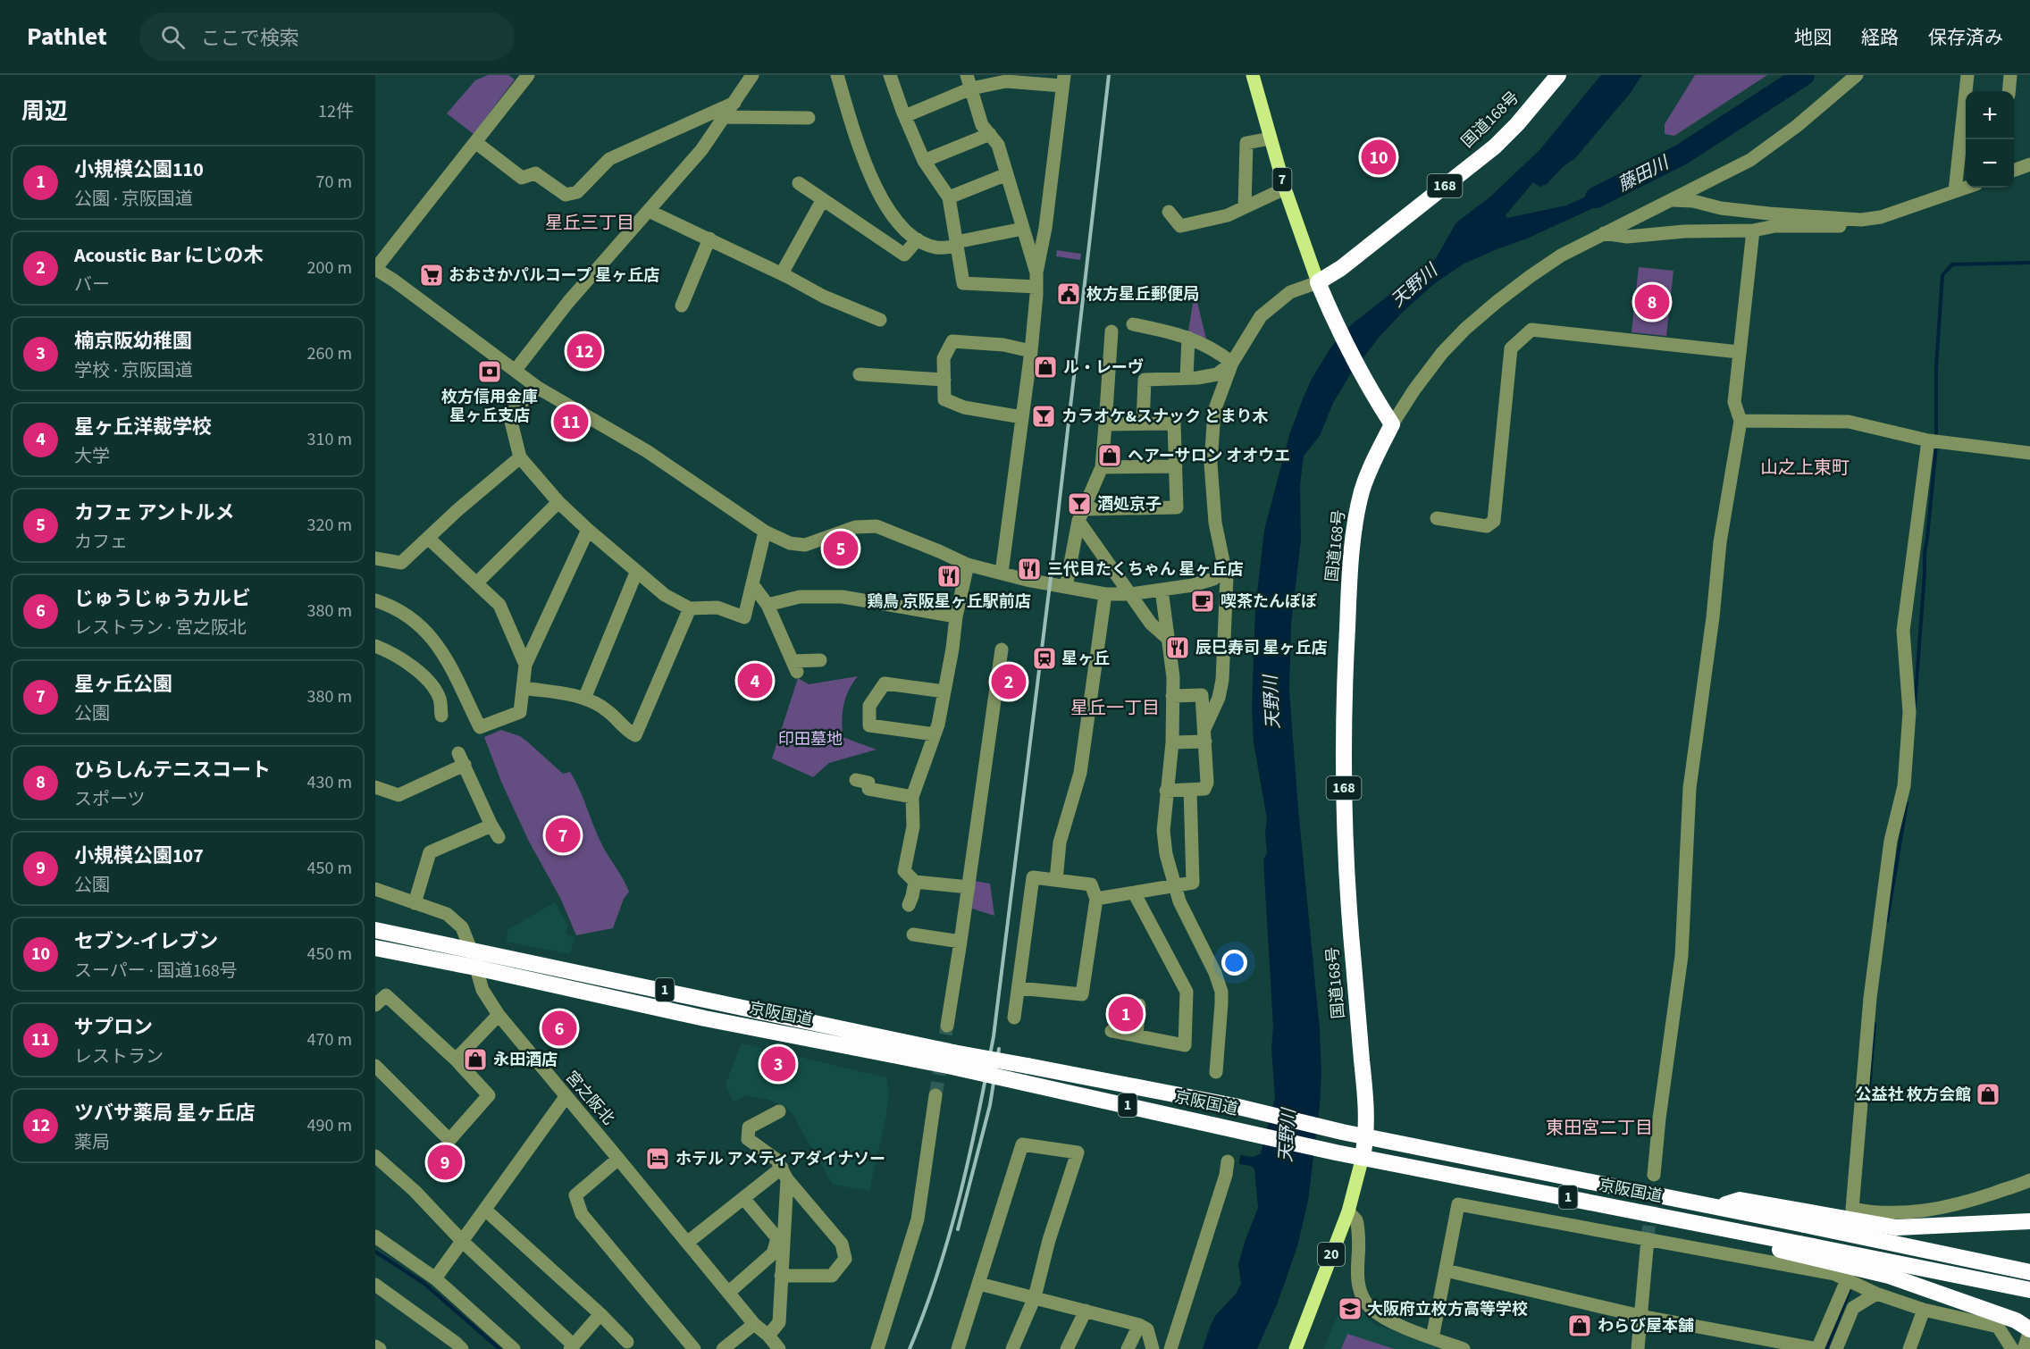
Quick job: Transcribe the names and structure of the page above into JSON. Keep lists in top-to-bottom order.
{
  "streets": {
    "highway": [
      "国道168号",
      "168",
      "1",
      "京阪国道"
    ],
    "main road": ["7", "20"],
    "street": ["宮之阪北"]
  },
  "crossings": [
    ["国道168号", "7"],
    ["国道168号", "京阪国道"],
    ["国道168号", "20"],
    ["1", "京阪国道"],
    ["京阪国道", "宮之阪北"],
    ["京阪国道", "20"]
  ],
  "districts": [
    "星丘三丁目",
    "山之上東町",
    "星丘一丁目",
    "東田宮二丁目"
  ],
  "water": ["藤田川", "天野川"],
  "parks": ["印田墓地"],
  "places": {
    "supermarket": ["おおさかパルコープ 星ヶ丘店"],
    "public building": ["枚方星丘郵便局"],
    "shop": [
      "ル・レーヴ",
      "ヘアーサロン オオウエ",
      "永田酒店",
      "公益社 枚方会館",
      "わらび屋本舗"
    ],
    "bank": ["枚方信用金庫 星ヶ丘支店"],
    "bar": ["カラオケ&スナック とまり木", "酒処京子"],
    "restaurant": ["三代目たくちゃん 星ヶ丘店", "鶏鳥 京阪星ヶ丘駅前店", "辰巳寿司 星ヶ丘店"],
    "cafe": ["喫茶たんぽぽ"],
    "station": ["星ヶ丘"],
    "hotel": ["ホテル アメティアダイナソー"],
    "school or university": ["大阪府立枚方高等学校"]
  },
  "page": {
    "header": "Pathlet",
    "search": "ここで検索",
    "nav": ["地図", "経路", "保存済み"],
    "heading": ["周辺", "12件"],
    "map_buttons": ["+", "−"],
    "pins": [
      "10",
      "8",
      "12",
      "11",
      "5",
      "4",
      "2",
      "7",
      "1",
      "6",
      "3",
      "9"
    ],
    "list": [
      {
        "mark": "1",
        "name": "小規模公園110",
        "note": "公園 · 京阪国道",
        "value": "70 m"
      },
      {
        "mark": "2",
        "name": "Acoustic Bar にじの木",
        "note": "バー",
        "value": "200 m"
      },
      {
        "mark": "3",
        "name": "楠京阪幼稚園",
        "note": "学校 · 京阪国道",
        "value": "260 m"
      },
      {
        "mark": "4",
        "name": "星ヶ丘洋裁学校",
        "note": "大学",
        "value": "310 m"
      },
      {
        "mark": "5",
        "name": "カフェ アントルメ",
        "note": "カフェ",
        "value": "320 m"
      },
      {
        "mark": "6",
        "name": "じゅうじゅうカルビ",
        "note": "レストラン · 宮之阪北",
        "value": "380 m"
      },
      {
        "mark": "7",
        "name": "星ヶ丘公園",
        "note": "公園",
        "value": "380 m"
      },
      {
        "mark": "8",
        "name": "ひらしんテニスコート",
        "note": "スポーツ",
        "value": "430 m"
      },
      {
        "mark": "9",
        "name": "小規模公園107",
        "note": "公園",
        "value": "450 m"
      },
      {
        "mark": "10",
        "name": "セブン-イレブン",
        "note": "スーパー · 国道168号",
        "value": "450 m"
      },
      {
        "mark": "11",
        "name": "サプロン",
        "note": "レストラン",
        "value": "470 m"
      },
      {
        "mark": "12",
        "name": "ツバサ薬局 星ヶ丘店",
        "note": "薬局",
        "value": "490 m"
      }
    ]
  }
}
